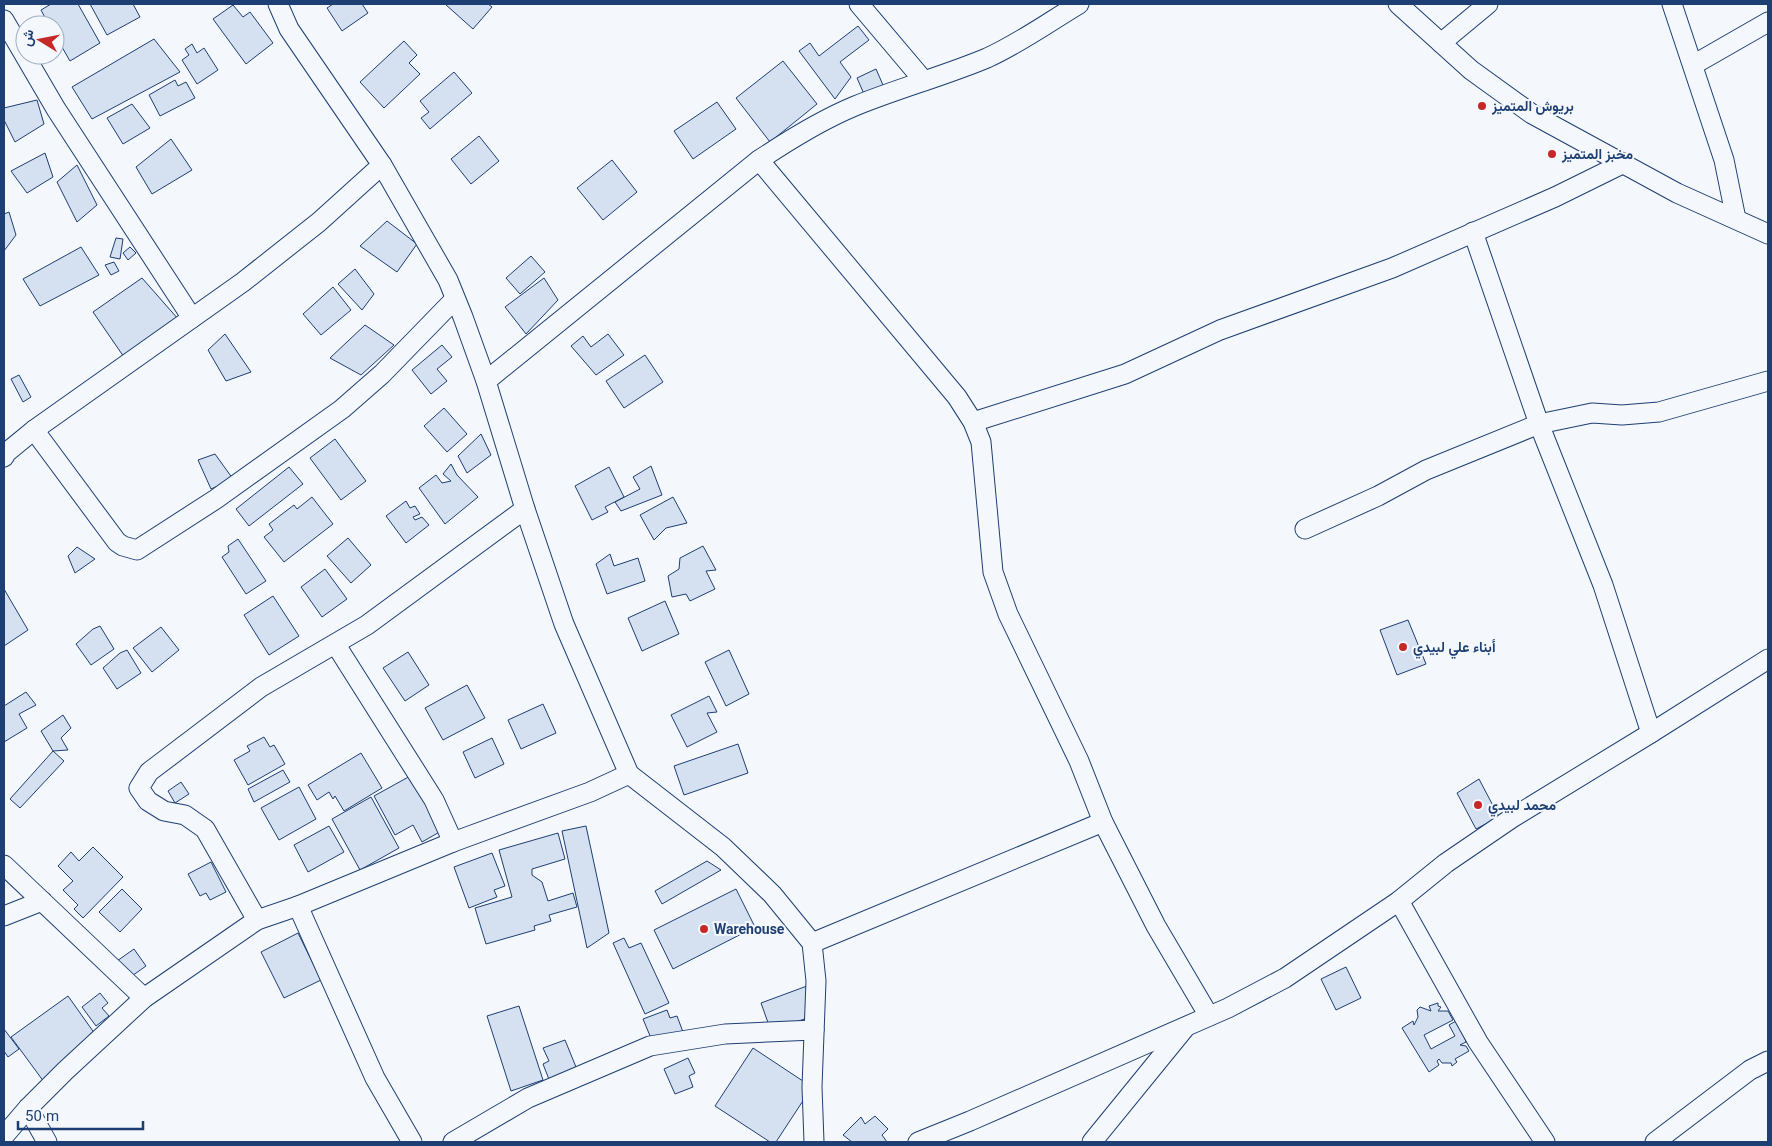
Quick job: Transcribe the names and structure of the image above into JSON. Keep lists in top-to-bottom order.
{
  "places": [
    "بريوش المتميز",
    "مخبز المتميز",
    "أبناء علي لبيدي",
    "محمد لبيدي",
    "Warehouse"
  ],
  "scale_bar": "50 m",
  "north": "left"
}
